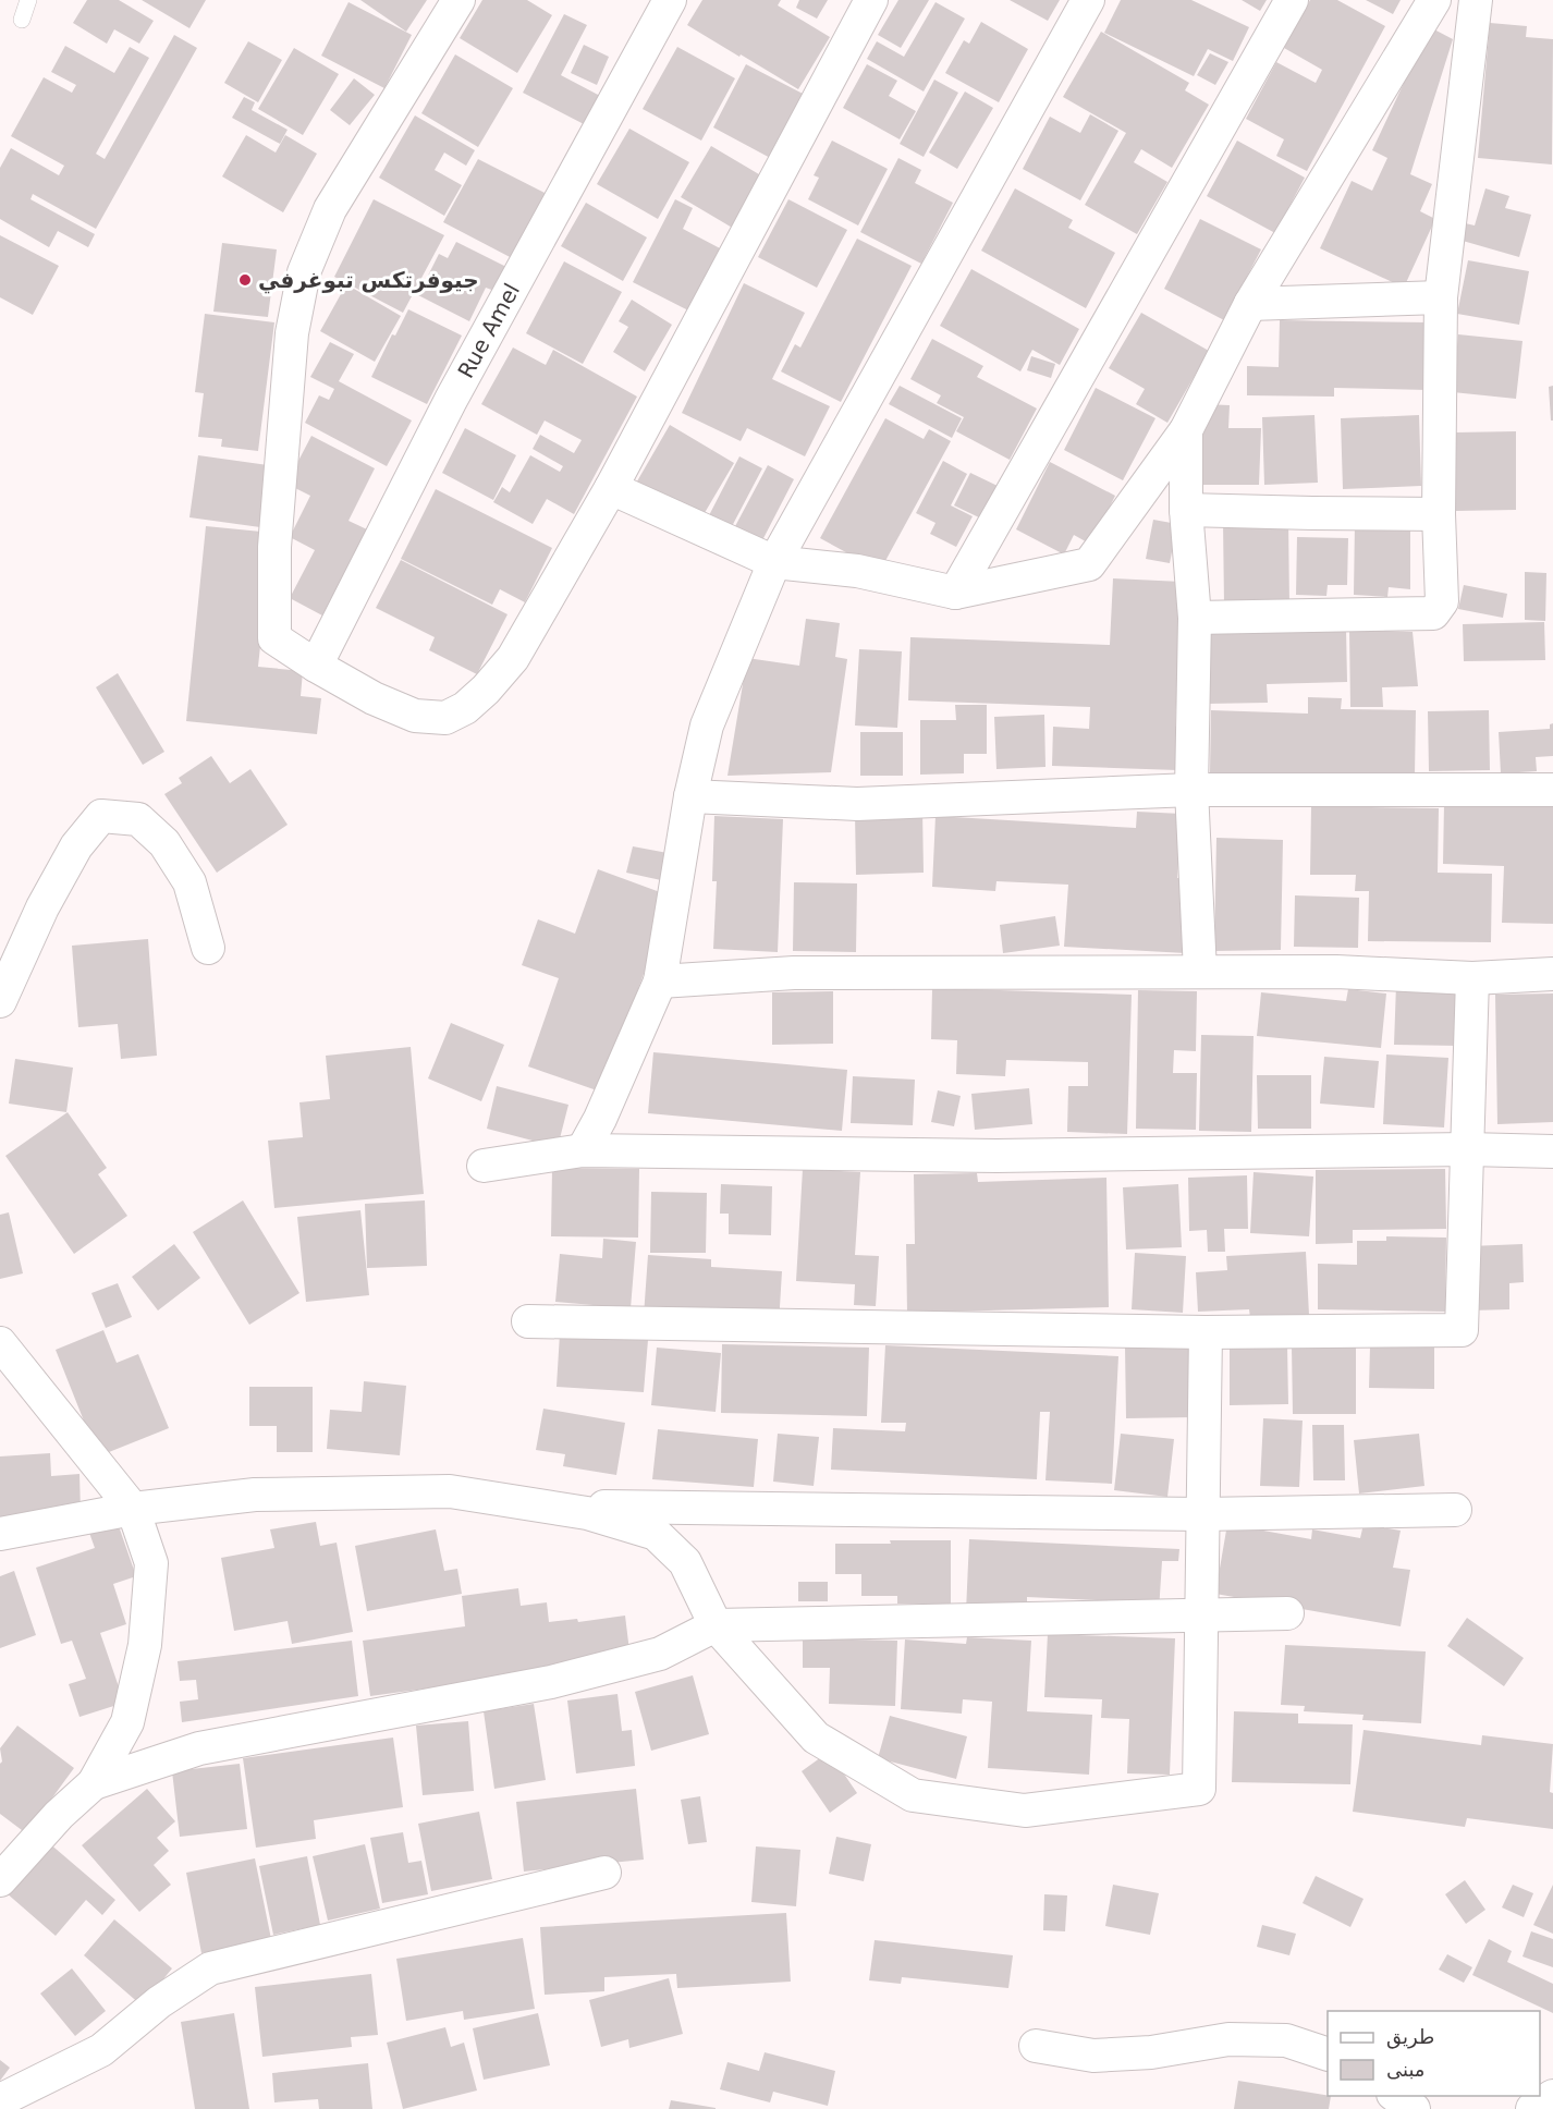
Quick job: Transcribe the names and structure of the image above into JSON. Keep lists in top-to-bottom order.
{
  "streets": {
    "street": ["Rue Amel"]
  },
  "places": ["جيوفرتكس تبوغرفي"],
  "legend": ["طريق", "مبنى"]
}
